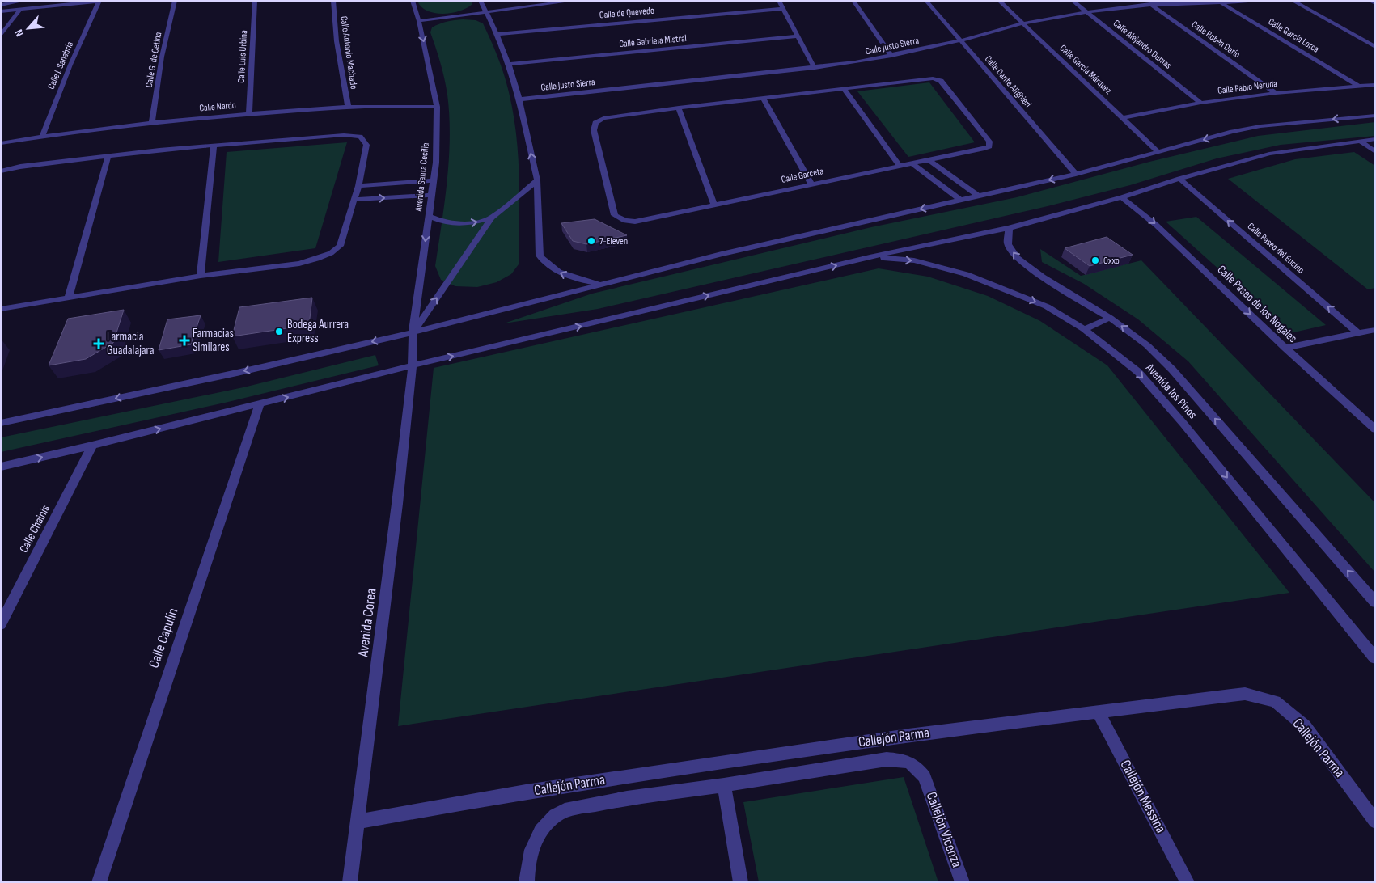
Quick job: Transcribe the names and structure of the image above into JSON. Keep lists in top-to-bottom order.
{
  "streets": {
    "street": [
      "Calle de Quevedo",
      "Calle García Lorca",
      "Calle Rubén Darío",
      "Calle Gabriela Mistral",
      "Calle Alejandro Dumas",
      "Calle Justo Sierra",
      "Calle Antonio Machado",
      "Calle Luis Urbina",
      "Calle G. de Cetina",
      "Calle J. Sanabria",
      "Calle García Márquez",
      "Calle Dante Alighieri",
      "Calle Pablo Neruda",
      "Calle Nardo",
      "Calle Garceta",
      "Avenida Santa Cecilia",
      "Calle Paseo del Encino",
      "Calle Paseo de los Nogales",
      "Avenida los Pinos",
      "Calle Chainis",
      "Avenida Corea",
      "Calle Capulín",
      "Callejón Parma",
      "Callejón Messina",
      "Callejón Vicenza"
    ]
  },
  "crossings": [
    ["Calle García Lorca", "Calle Justo Sierra"],
    ["Calle García Lorca", "Calle Pablo Neruda"],
    ["Calle Rubén Darío", "Calle Justo Sierra"],
    ["Calle Rubén Darío", "Calle Pablo Neruda"],
    ["Calle Alejandro Dumas", "Calle Justo Sierra"],
    ["Calle Alejandro Dumas", "Calle Pablo Neruda"],
    ["Calle Justo Sierra", "Calle García Márquez"],
    ["Calle Justo Sierra", "Calle Dante Alighieri"],
    ["Calle Antonio Machado", "Calle Nardo"],
    ["Calle Luis Urbina", "Calle Nardo"],
    ["Calle G. de Cetina", "Calle Nardo"],
    ["Calle J. Sanabria", "Calle Nardo"],
    ["Calle García Márquez", "Calle Pablo Neruda"],
    ["Calle Nardo", "Avenida Santa Cecilia"],
    ["Avenida Santa Cecilia", "Avenida Corea"],
    ["Avenida Corea", "Callejón Parma"],
    ["Callejón Parma", "Callejón Messina"]
  ],
  "one_way": ["Calle Paseo del Encino", "Calle Paseo de los Nogales"],
  "places": {
    "other": ["7-Eleven", "Oxxo", "Bodega Aurrera Express"],
    "health": ["Farmacias Similares", "Farmacia Guadalajara"]
  },
  "north": "bottom left"
}
